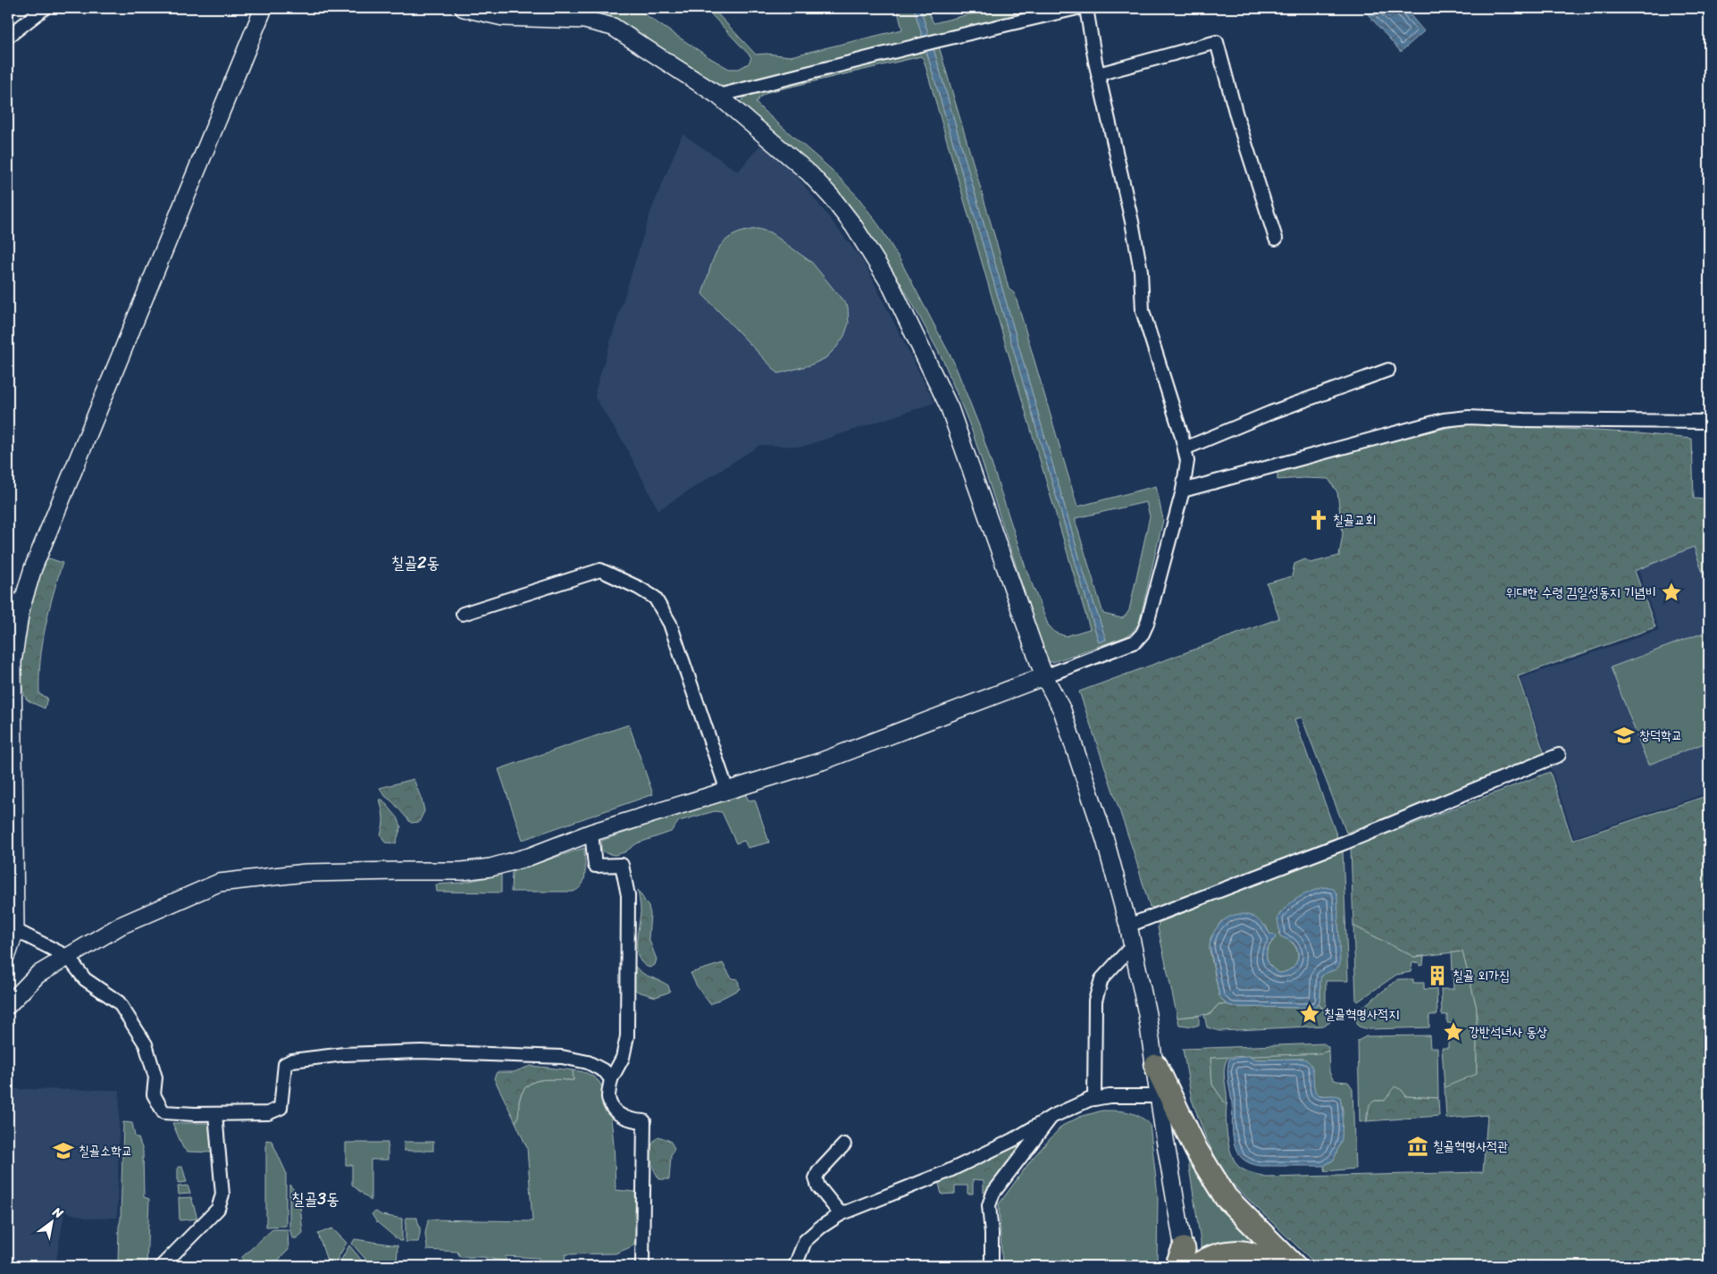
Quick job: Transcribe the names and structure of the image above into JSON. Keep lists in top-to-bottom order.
{
  "districts": ["칠골2동", "칠골3동"],
  "places": {
    "church": ["칠골교회"],
    "place": ["위대한 수령 김일성동지 기념비", "칠골혁명사적지", "강반석녀사 동상"],
    "school or university": ["창덕학교", "칠골소학교"],
    "building": ["칠골 외가집"],
    "museum": ["칠골혁명사적관"]
  },
  "north": "top right"
}
